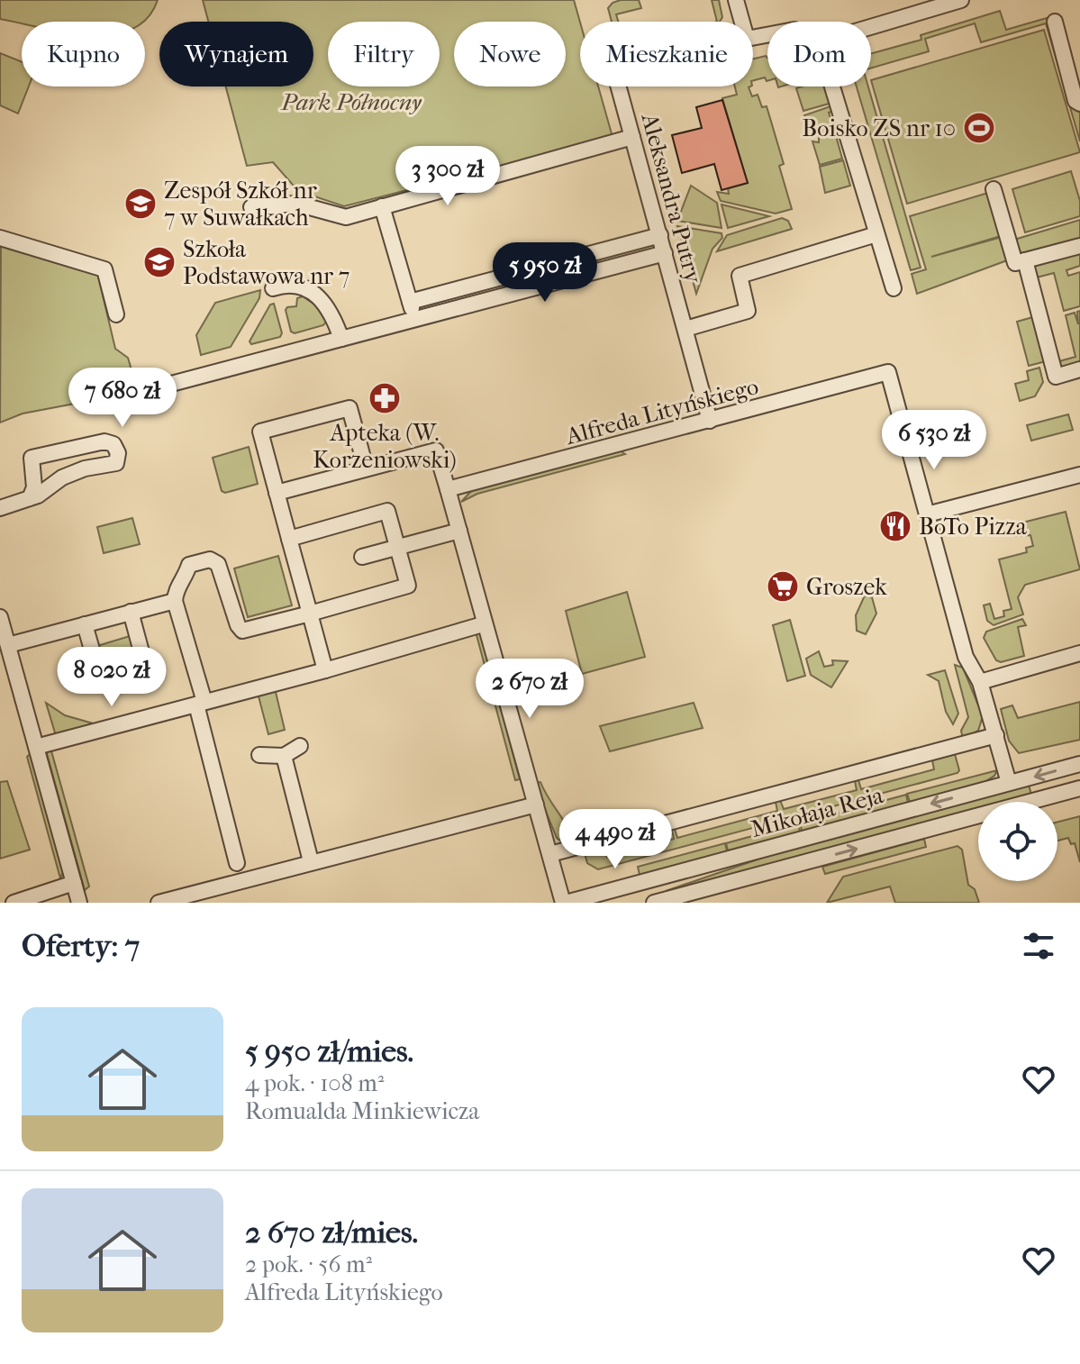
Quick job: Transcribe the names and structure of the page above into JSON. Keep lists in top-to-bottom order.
{
  "streets": {
    "street": ["Aleksandra Putry", "Alfreda Lityńskiego", "Mikołaja Reja"]
  },
  "crossings": [
    ["Aleksandra Putry", "Alfreda Lityńskiego"],
    ["Alfreda Lityńskiego", "Mikołaja Reja"]
  ],
  "parks": ["Park Północny"],
  "places": {
    "sports": ["Boisko ZS nr 10"],
    "school or university": ["Zespół Szkół nr 7 w Suwałkach", "Szkoła Podstawowa nr 7"],
    "pharmacy": ["Apteka (W. Korzeniowski)"],
    "restaurant": ["BoTo Pizza"],
    "supermarket": ["Groszek"]
  },
  "page": {
    "chip": [
      "Kupno",
      "Wynajem",
      "Filtry",
      "Nowe",
      "Mieszkanie",
      "Dom"
    ],
    "price": [
      "3 300 zł",
      "5 950 zł",
      "7 680 zł",
      "6 530 zł",
      "8 020 zł",
      "2 670 zł",
      "4 490 zł"
    ],
    "heading": "Oferty: 7",
    "list": [
      {
        "name": "5 950 zł/mies.",
        "note": "4 pok. · 108 m² · Romualda Minkiewicza"
      },
      {
        "name": "2 670 zł/mies.",
        "note": "2 pok. · 56 m² · Alfreda Lityńskiego"
      }
    ]
  }
}
